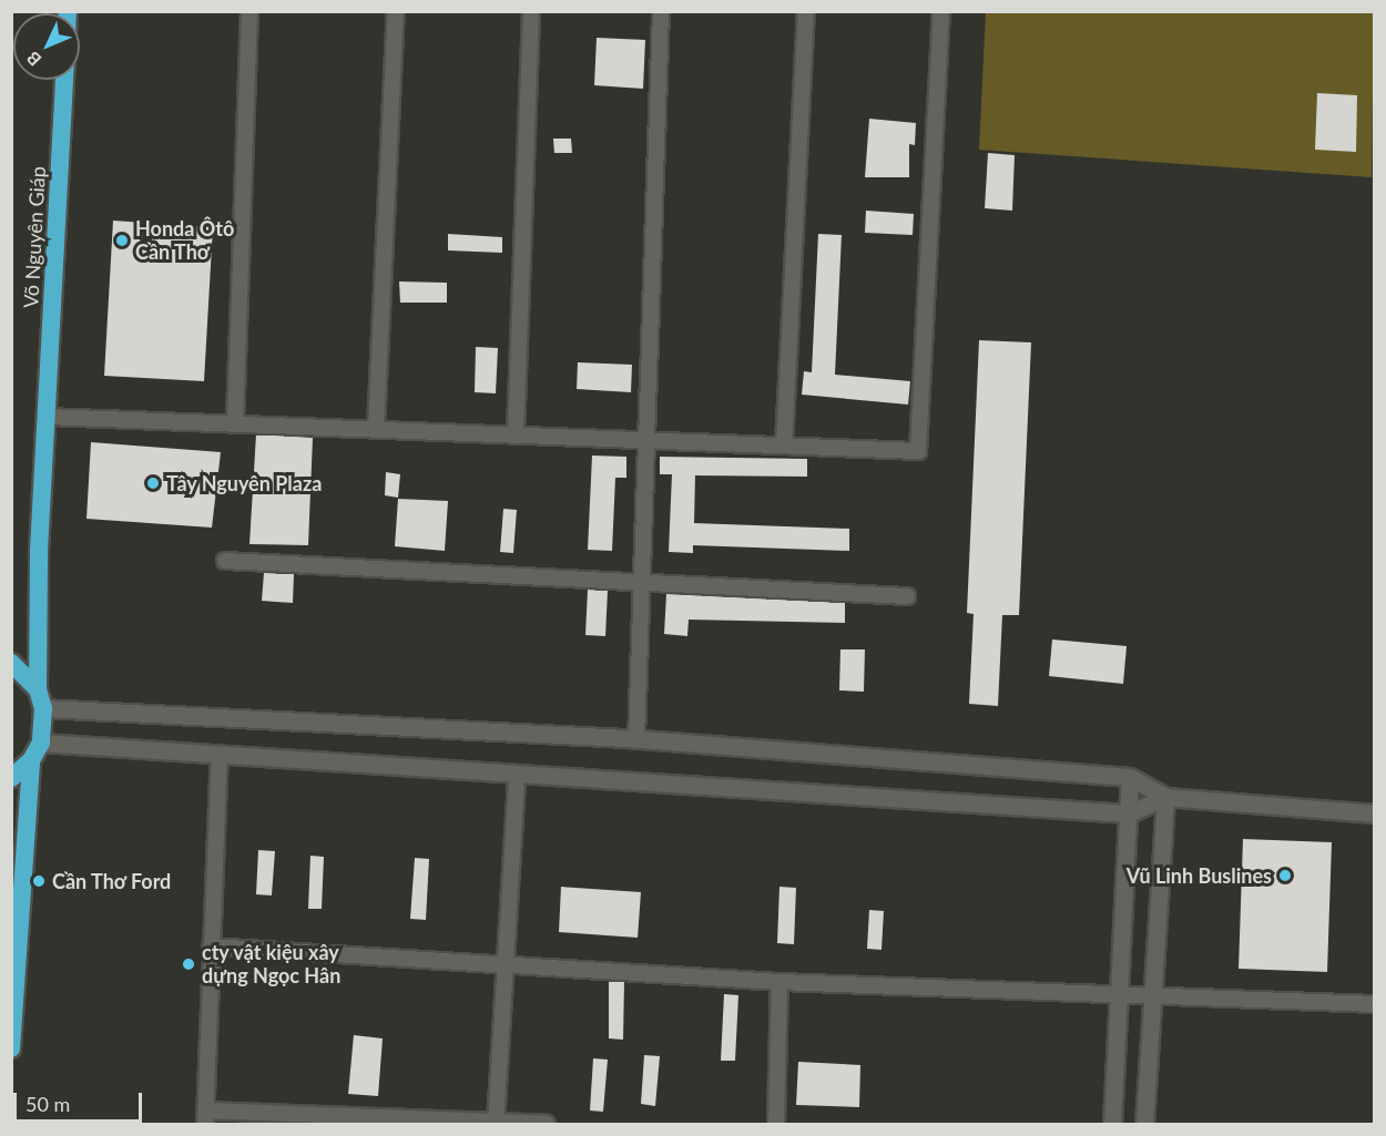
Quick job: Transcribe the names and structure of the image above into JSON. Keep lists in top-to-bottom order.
{
  "streets": {
    "highway": ["Võ Nguyên Giáp"]
  },
  "places": [
    "Honda Ôtô Cần Thơ",
    "Tây Nguyên Plaza",
    "Vũ Linh Buslines",
    "Cần Thơ Ford",
    "cty vật kiệu xây dựng Ngọc Hân"
  ],
  "scale_bar": "50 m",
  "north": "bottom left"
}
